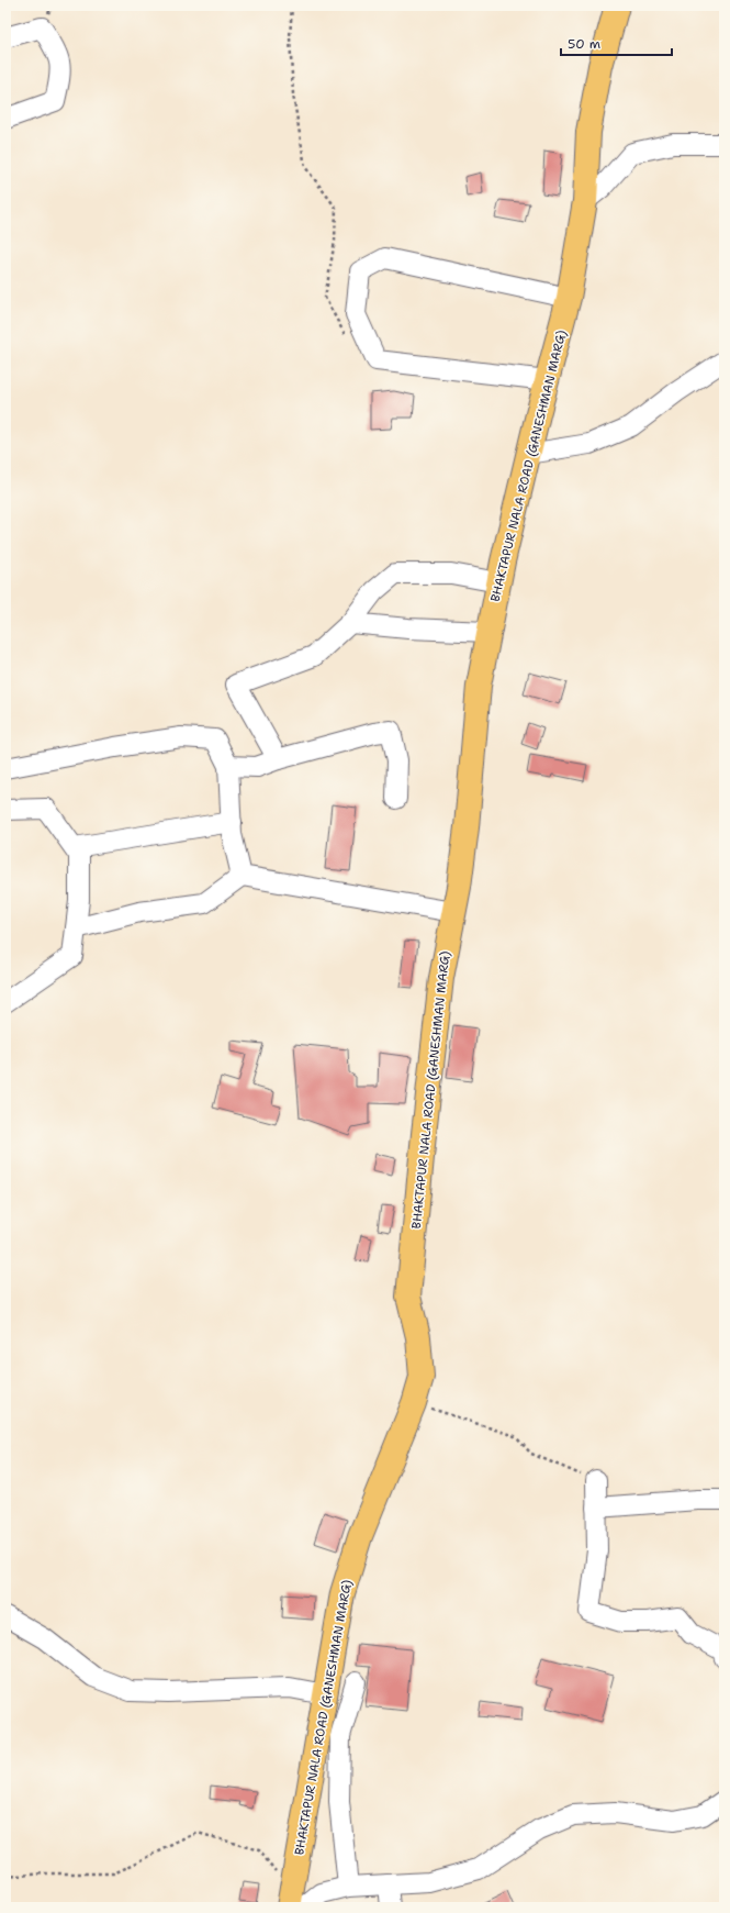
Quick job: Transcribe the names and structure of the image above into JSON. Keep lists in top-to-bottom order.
{
  "streets": {
    "main road": ["BHAKTAPUR NALA ROAD (GANESHMAN MARG)"]
  },
  "scale_bar": "50 m"
}
